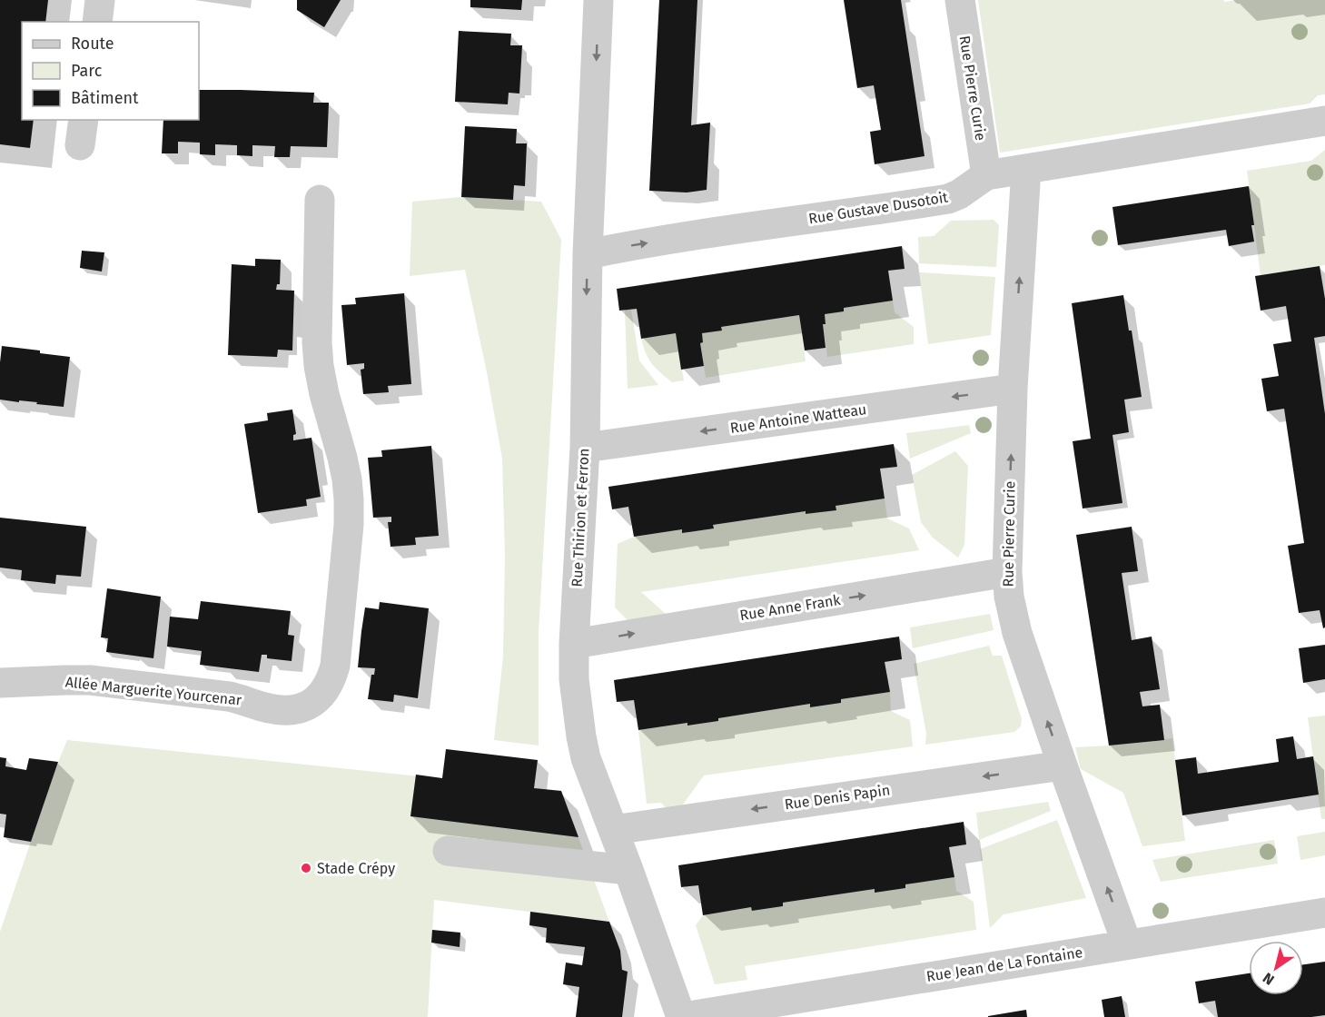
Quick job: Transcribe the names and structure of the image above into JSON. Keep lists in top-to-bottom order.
{
  "streets": {
    "street": [
      "Rue Pierre Curie",
      "Rue Gustave Dusotoit",
      "Rue Antoine Watteau",
      "Rue Thirion et Ferron",
      "Rue Anne Frank",
      "Allée Marguerite Yourcenar",
      "Rue Denis Papin",
      "Rue Jean de La Fontaine"
    ]
  },
  "crossings": [
    ["Rue Pierre Curie", "Rue Gustave Dusotoit"],
    ["Rue Pierre Curie", "Rue Antoine Watteau"],
    ["Rue Pierre Curie", "Rue Anne Frank"],
    ["Rue Pierre Curie", "Rue Denis Papin"],
    ["Rue Pierre Curie", "Rue Jean de La Fontaine"],
    ["Rue Gustave Dusotoit", "Rue Thirion et Ferron"],
    ["Rue Antoine Watteau", "Rue Thirion et Ferron"],
    ["Rue Thirion et Ferron", "Rue Anne Frank"],
    ["Rue Thirion et Ferron", "Rue Denis Papin"],
    ["Rue Thirion et Ferron", "Rue Jean de La Fontaine"]
  ],
  "one_way": [
    "Rue Pierre Curie",
    "Rue Gustave Dusotoit",
    "Rue Antoine Watteau",
    "Rue Thirion et Ferron",
    "Rue Anne Frank",
    "Rue Denis Papin"
  ],
  "places": ["Stade Crépy"],
  "legend": ["Route", "Parc", "Bâtiment"],
  "north": "bottom left"
}
